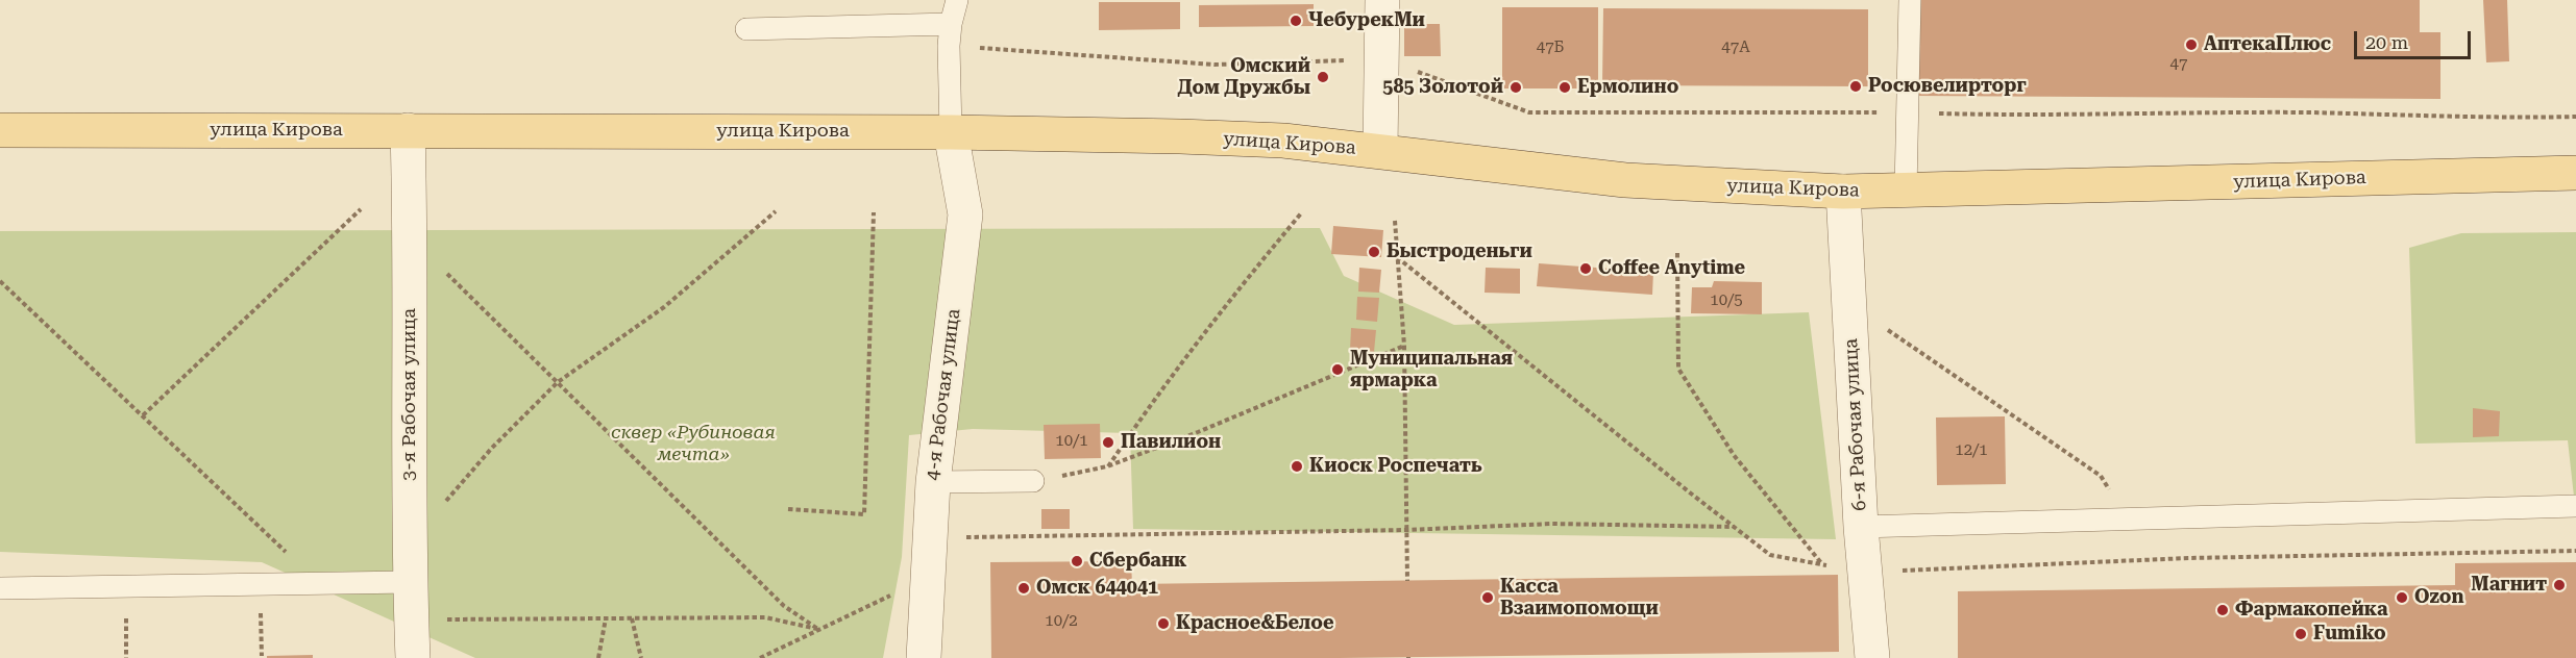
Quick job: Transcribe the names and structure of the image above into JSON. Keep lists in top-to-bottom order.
{
  "streets": {
    "main road": ["улица Кирова"],
    "street": ["3-я Рабочая улица", "4-я Рабочая улица", "6-я Рабочая улица"]
  },
  "crossings": [
    ["улица Кирова", "3-я Рабочая улица"],
    ["улица Кирова", "4-я Рабочая улица"],
    ["улица Кирова", "6-я Рабочая улица"]
  ],
  "parks": ["сквер «Рубиновая мечта»"],
  "places": [
    "ЧебурекМи",
    "АптекаПлюс",
    "Омский Дом Дружбы",
    "Росювелирторг",
    "585 Золотой",
    "Ермолино",
    "Быстроденьги",
    "Coffee Anytime",
    "Муниципальная ярмарка",
    "Павилион",
    "Киоск Роспечать",
    "Сбербанк",
    "Магнит",
    "Омск 644041",
    "Касса Взаимопомощи",
    "Ozon",
    "Фармакопейка",
    "Красное&Белое",
    "Fumiko"
  ],
  "house_numbers": [
    "47Б",
    "47А",
    "47",
    "10/5",
    "10/1",
    "12/1",
    "10/2"
  ],
  "scale_bar": "20 m"
}
